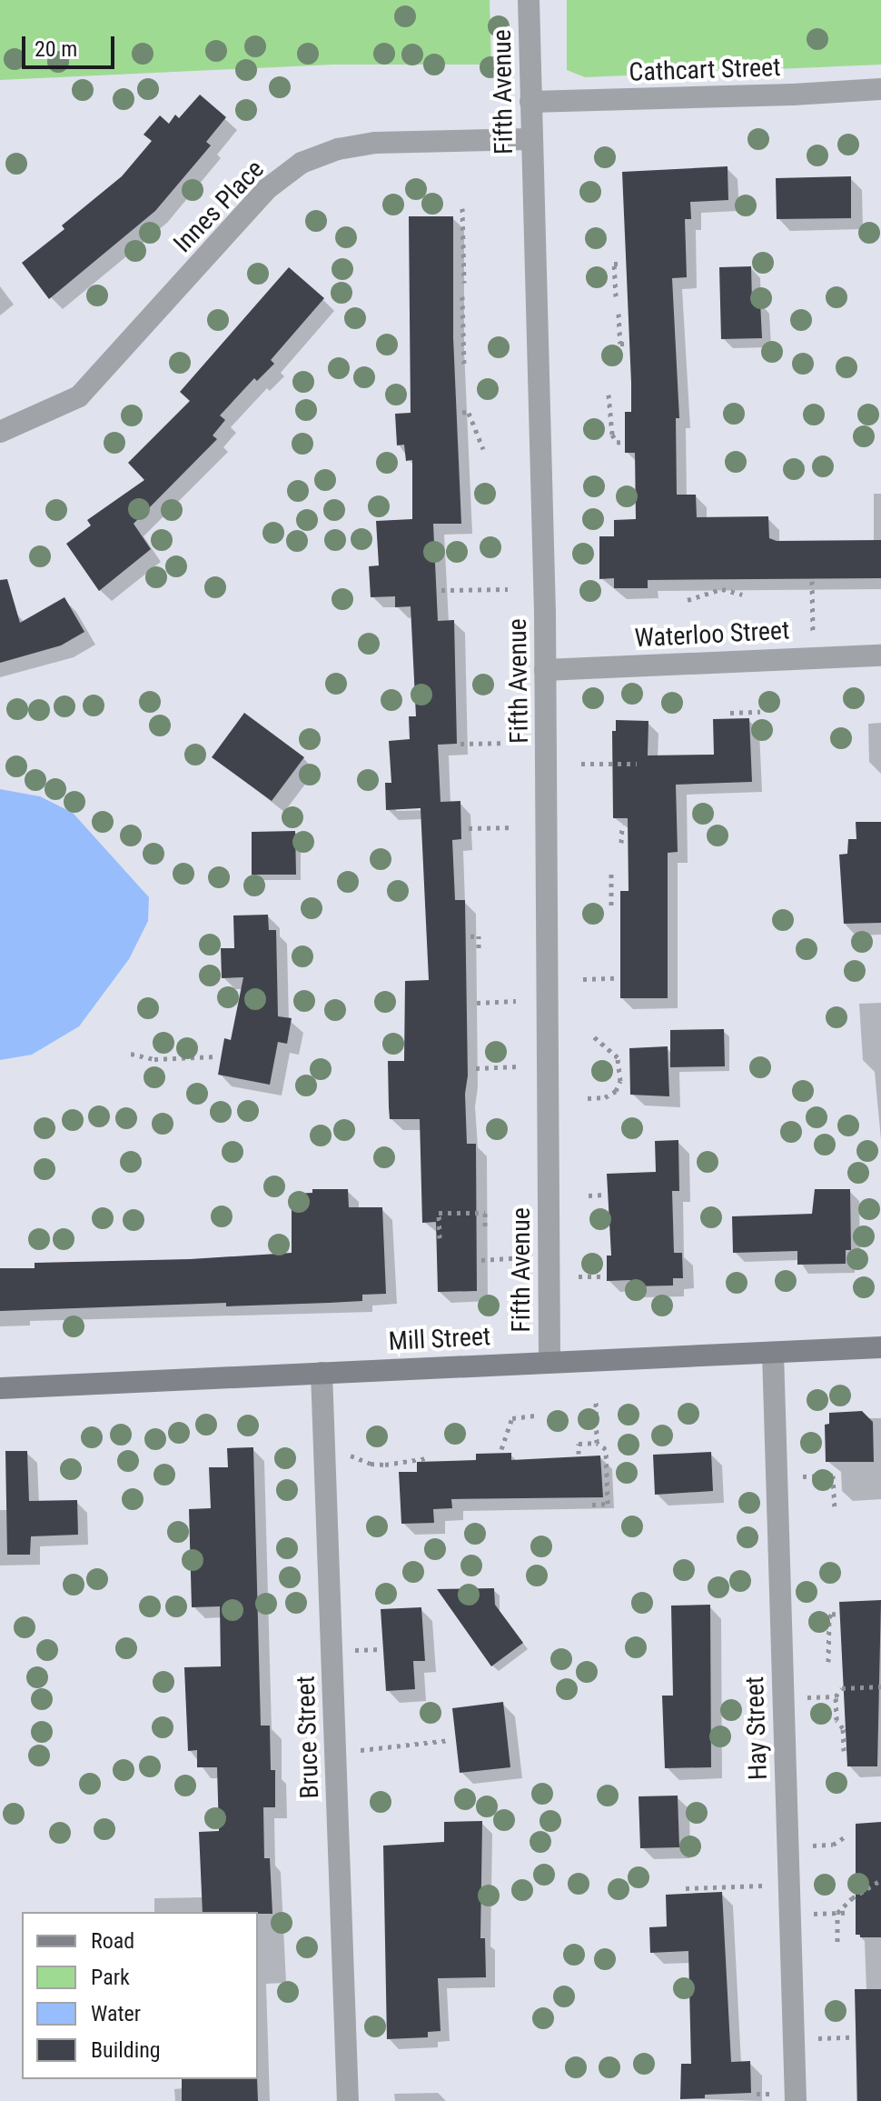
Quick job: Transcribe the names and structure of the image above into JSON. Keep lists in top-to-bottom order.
{
  "streets": {
    "main road": ["Mill Street"],
    "street": [
      "Cathcart Street",
      "Fifth Avenue",
      "Innes Place",
      "Waterloo Street",
      "Hay Street",
      "Bruce Street"
    ]
  },
  "crossings": [
    ["Cathcart Street", "Fifth Avenue"],
    ["Fifth Avenue", "Innes Place"],
    ["Fifth Avenue", "Waterloo Street"],
    ["Fifth Avenue", "Mill Street"],
    ["Mill Street", "Hay Street"],
    ["Mill Street", "Bruce Street"]
  ],
  "legend": [
    "Road",
    "Park",
    "Water",
    "Building"
  ],
  "scale_bar": "20 m"
}
